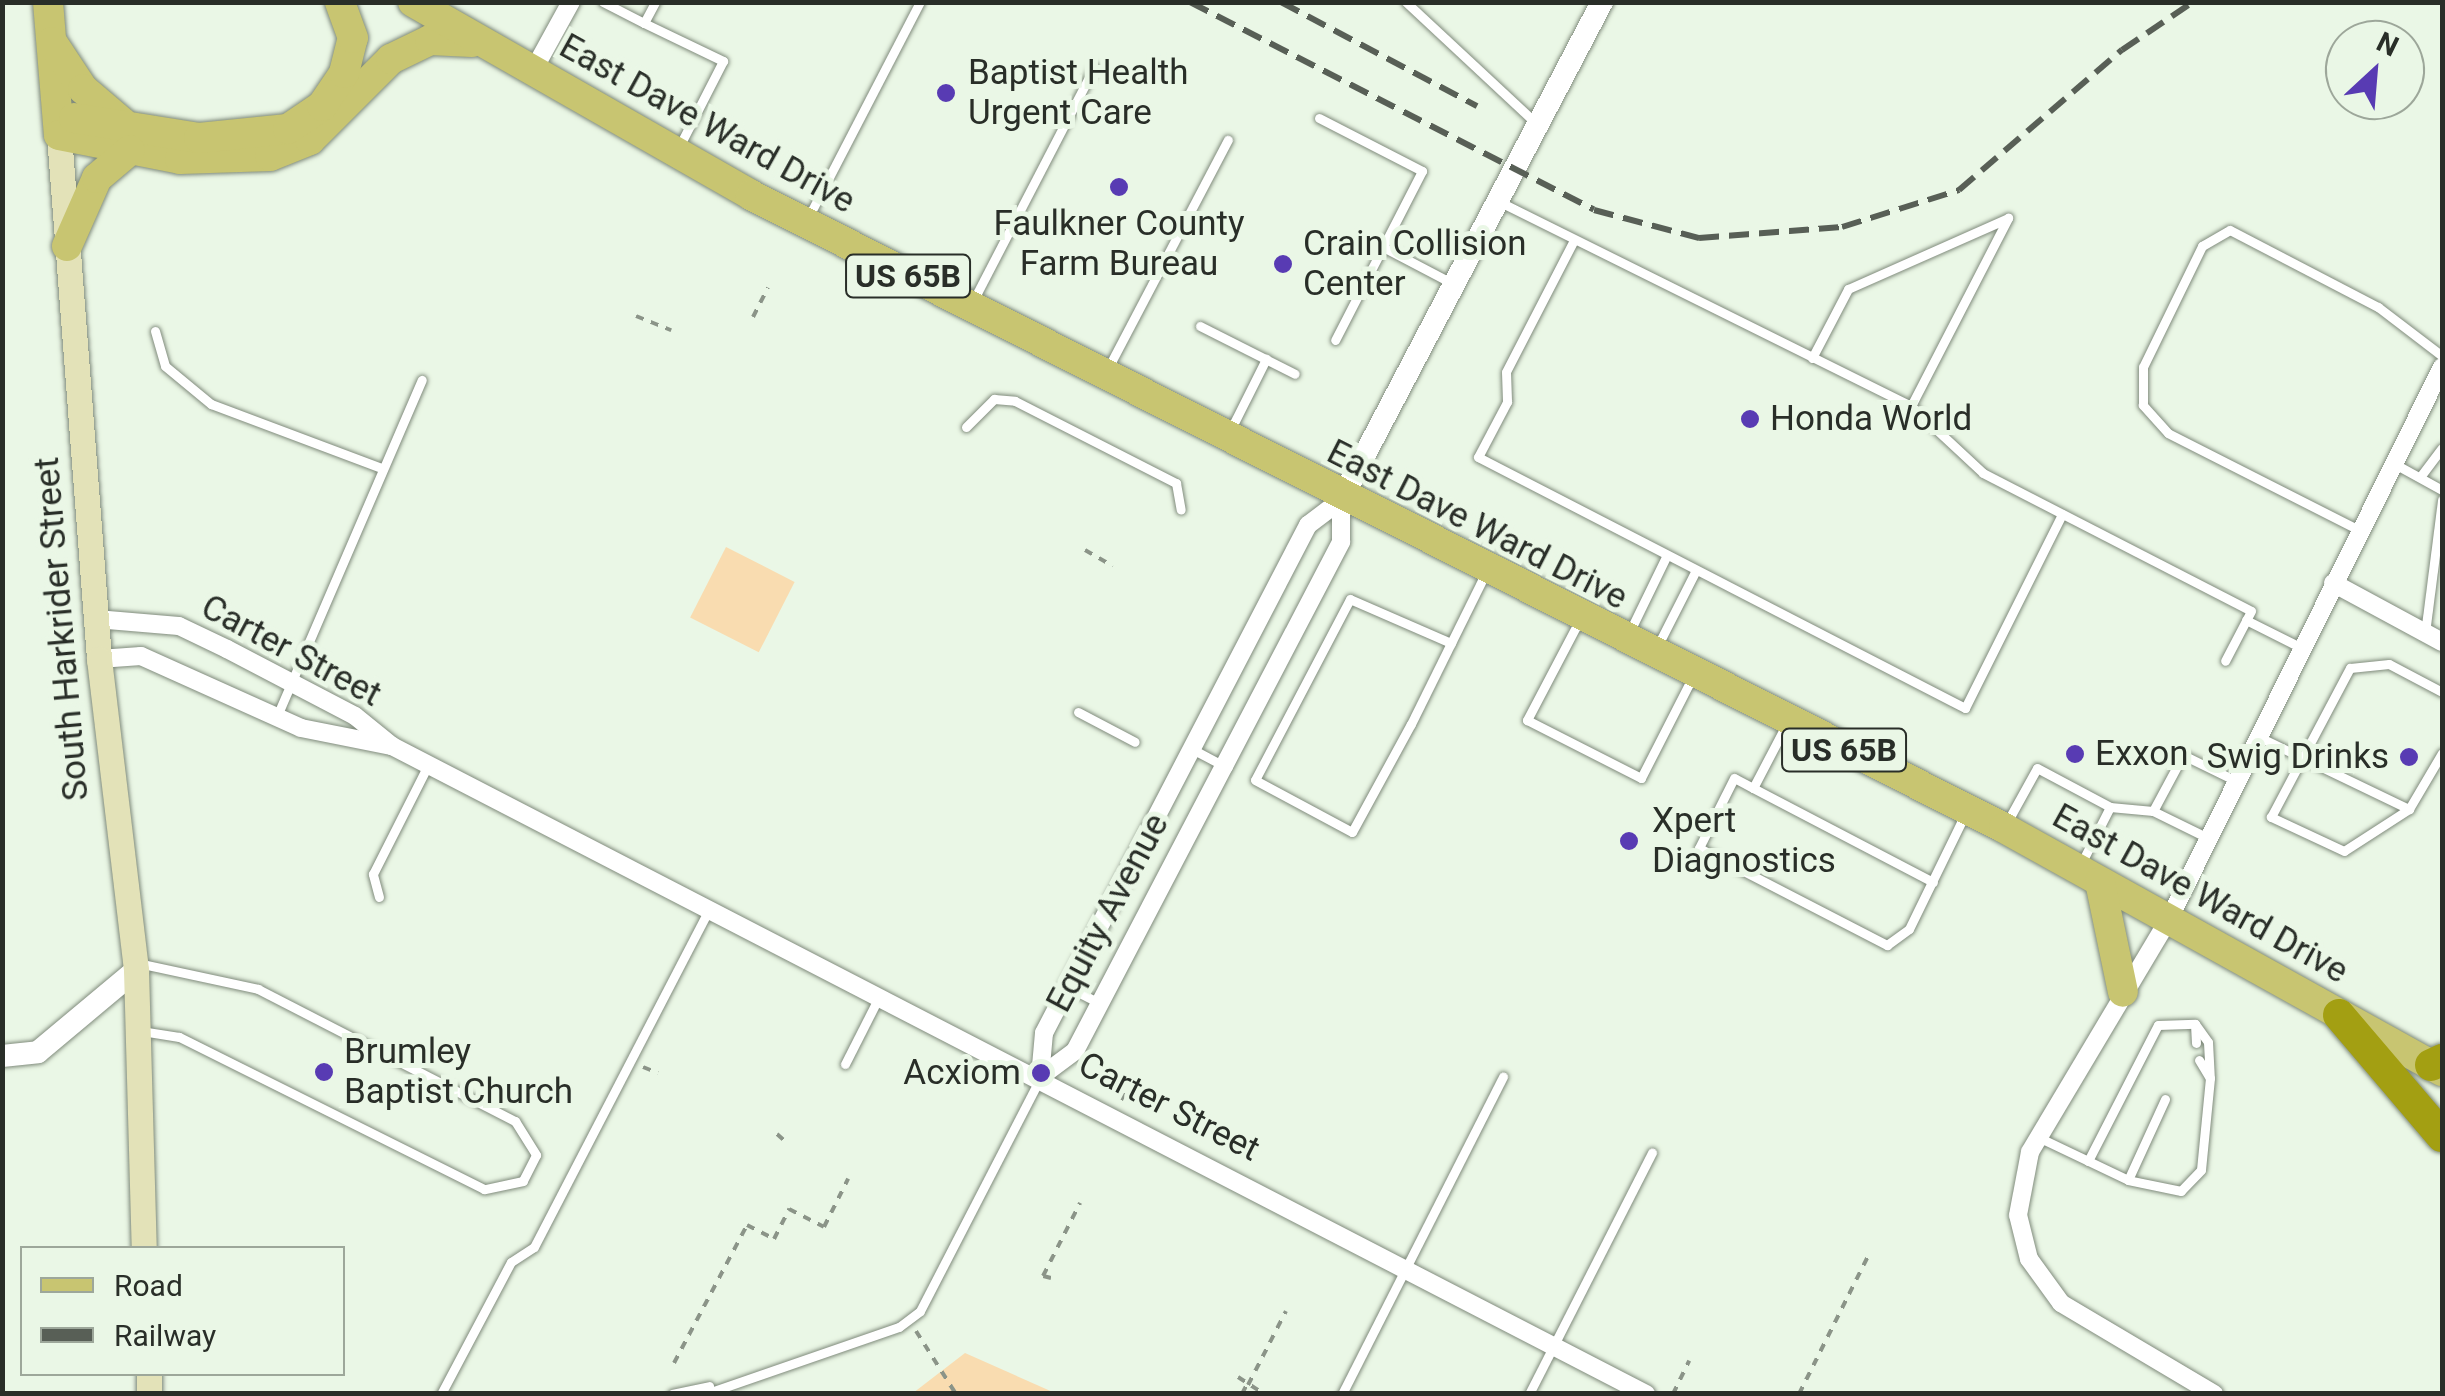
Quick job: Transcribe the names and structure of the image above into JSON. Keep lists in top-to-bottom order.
{
  "streets": {
    "highway": ["US 65B"],
    "main road": ["East Dave Ward Drive", "South Harkrider Street"],
    "street": ["Carter Street", "Equity Avenue"]
  },
  "crossings": [
    ["East Dave Ward Drive", "US 65B"],
    ["East Dave Ward Drive", "Equity Avenue"],
    ["South Harkrider Street", "Carter Street"],
    ["Carter Street", "Equity Avenue"]
  ],
  "places": [
    "Baptist Health Urgent Care",
    "Faulkner County Farm Bureau",
    "Crain Collision Center",
    "Honda World",
    "Exxon",
    "Swig Drinks",
    "Xpert Diagnostics",
    "Brumley Baptist Church",
    "Acxiom"
  ],
  "legend": ["Road", "Railway"],
  "north": "top right"
}
